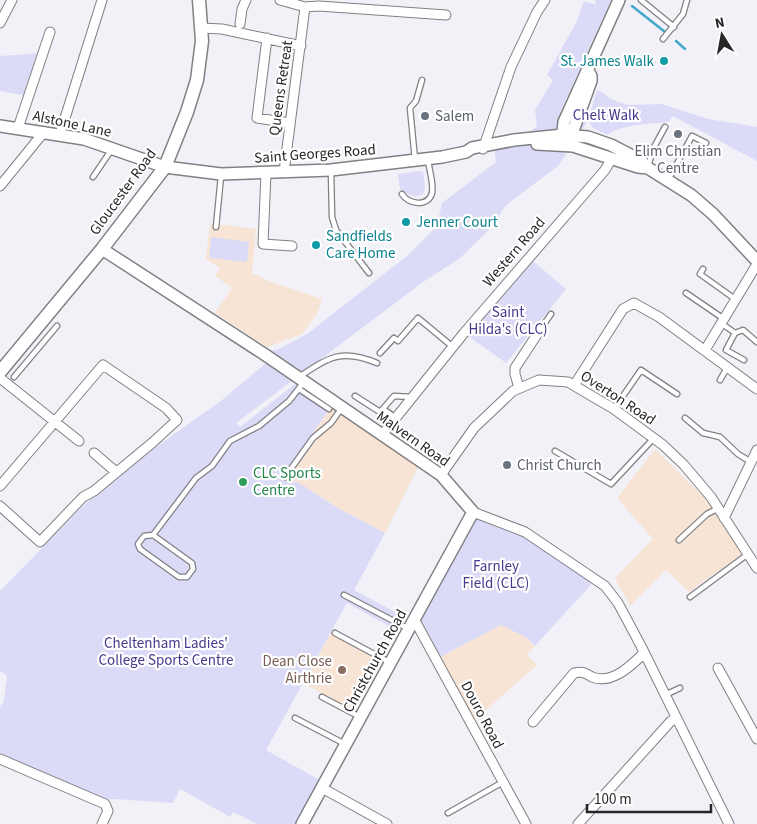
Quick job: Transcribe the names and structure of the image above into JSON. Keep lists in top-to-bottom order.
{
  "streets": {
    "main road": ["Gloucester Road"],
    "street": [
      "Queens Retreat",
      "Alstone Lane",
      "Saint Georges Road",
      "Western Road",
      "Overton Road",
      "Malvern Road",
      "Christchurch Road",
      "Douro Road"
    ]
  },
  "crossings": [
    ["Queens Retreat", "Saint Georges Road"],
    ["Alstone Lane", "Saint Georges Road"],
    ["Alstone Lane", "Gloucester Road"],
    ["Saint Georges Road", "Gloucester Road"],
    ["Saint Georges Road", "Western Road"],
    ["Gloucester Road", "Malvern Road"],
    ["Western Road", "Malvern Road"],
    ["Overton Road", "Malvern Road"],
    ["Malvern Road", "Christchurch Road"],
    ["Christchurch Road", "Douro Road"]
  ],
  "parks": [
    "Chelt Walk",
    "Saint Hilda's (CLC)",
    "Farnley Field (CLC)",
    "Cheltenham Ladies' College Sports Centre"
  ],
  "places": [
    "St. James Walk",
    "Salem",
    "Elim Christian Centre",
    "Jenner Court",
    "Sandfields Care Home",
    "Christ Church",
    "CLC Sports Centre",
    "Dean Close Airthrie"
  ],
  "scale_bar": "100 m",
  "north": "top"
}
